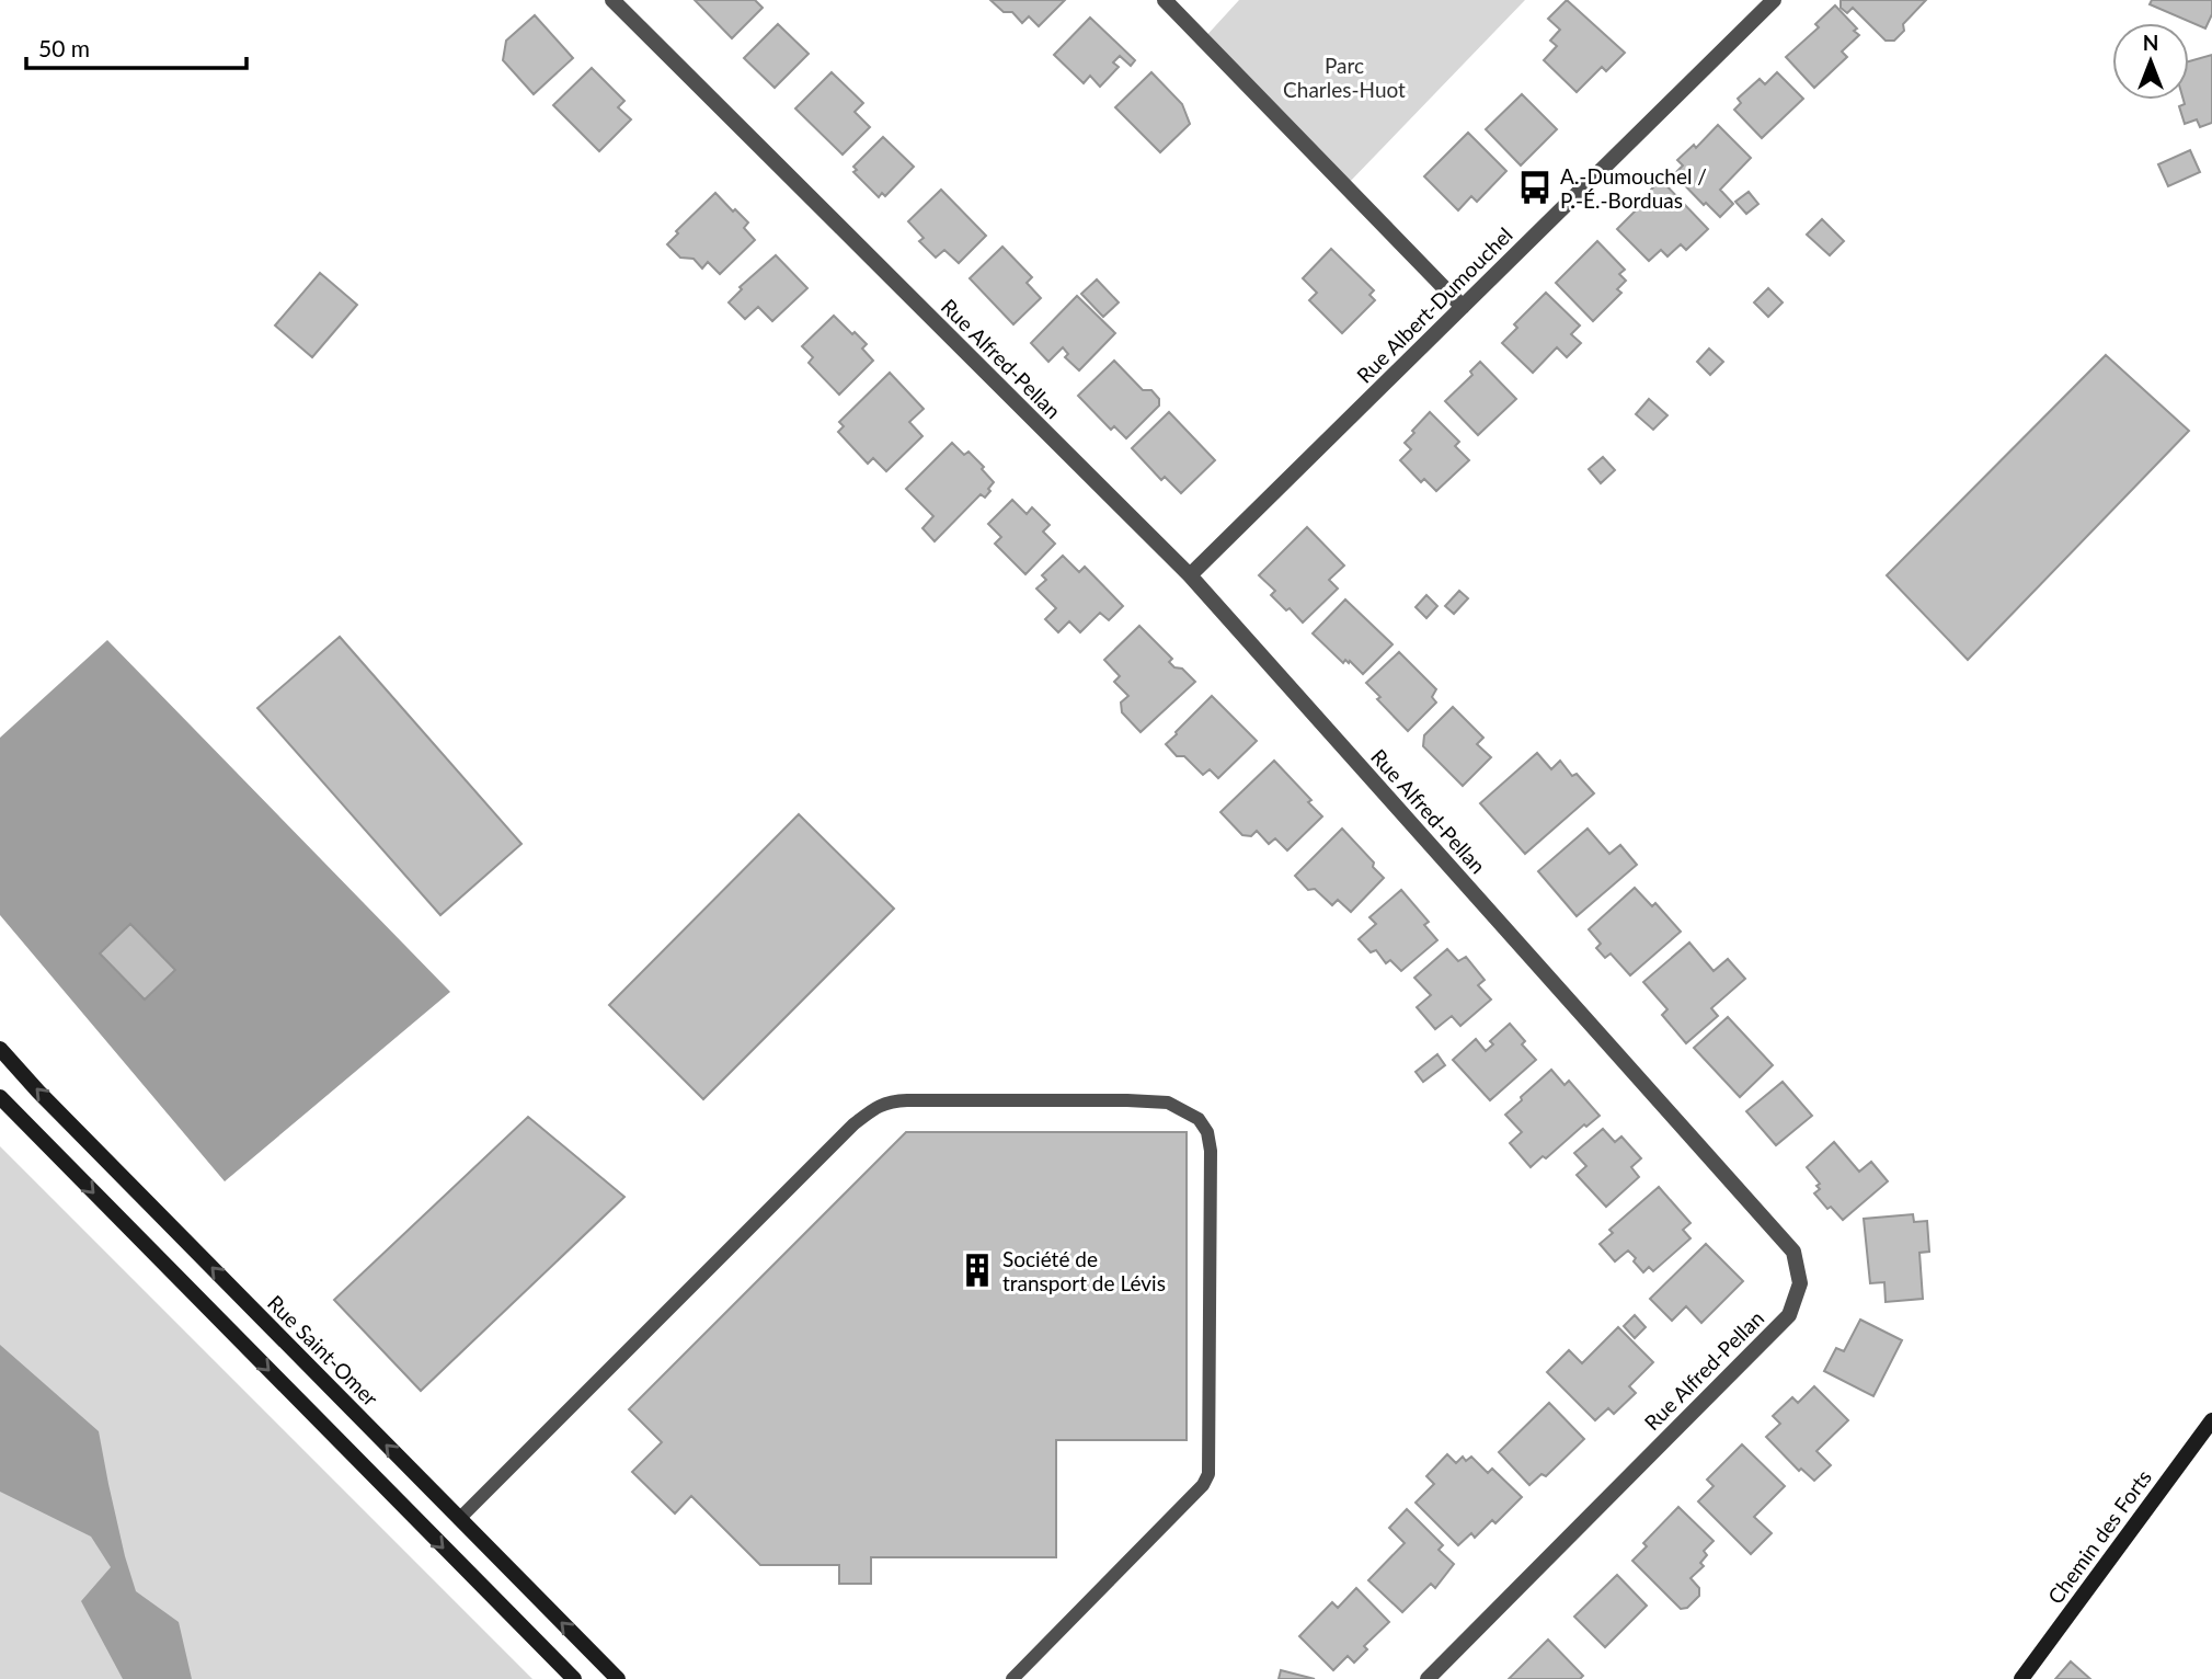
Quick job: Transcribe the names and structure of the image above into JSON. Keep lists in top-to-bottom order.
{
  "streets": {
    "street": [
      "Rue Albert-Dumouchel",
      "Rue Alfred-Pellan",
      "Rue Saint-Omer",
      "Chemin des Forts"
    ]
  },
  "crossings": [
    ["Rue Albert-Dumouchel", "Rue Alfred-Pellan"]
  ],
  "parks": ["Parc Charles-Huot"],
  "places": {
    "bus stop": ["A.-Dumouchel / P.-É.-Borduas"],
    "building": ["Société de transport de Lévis"]
  },
  "scale_bar": "50 m",
  "north": "top"
}
